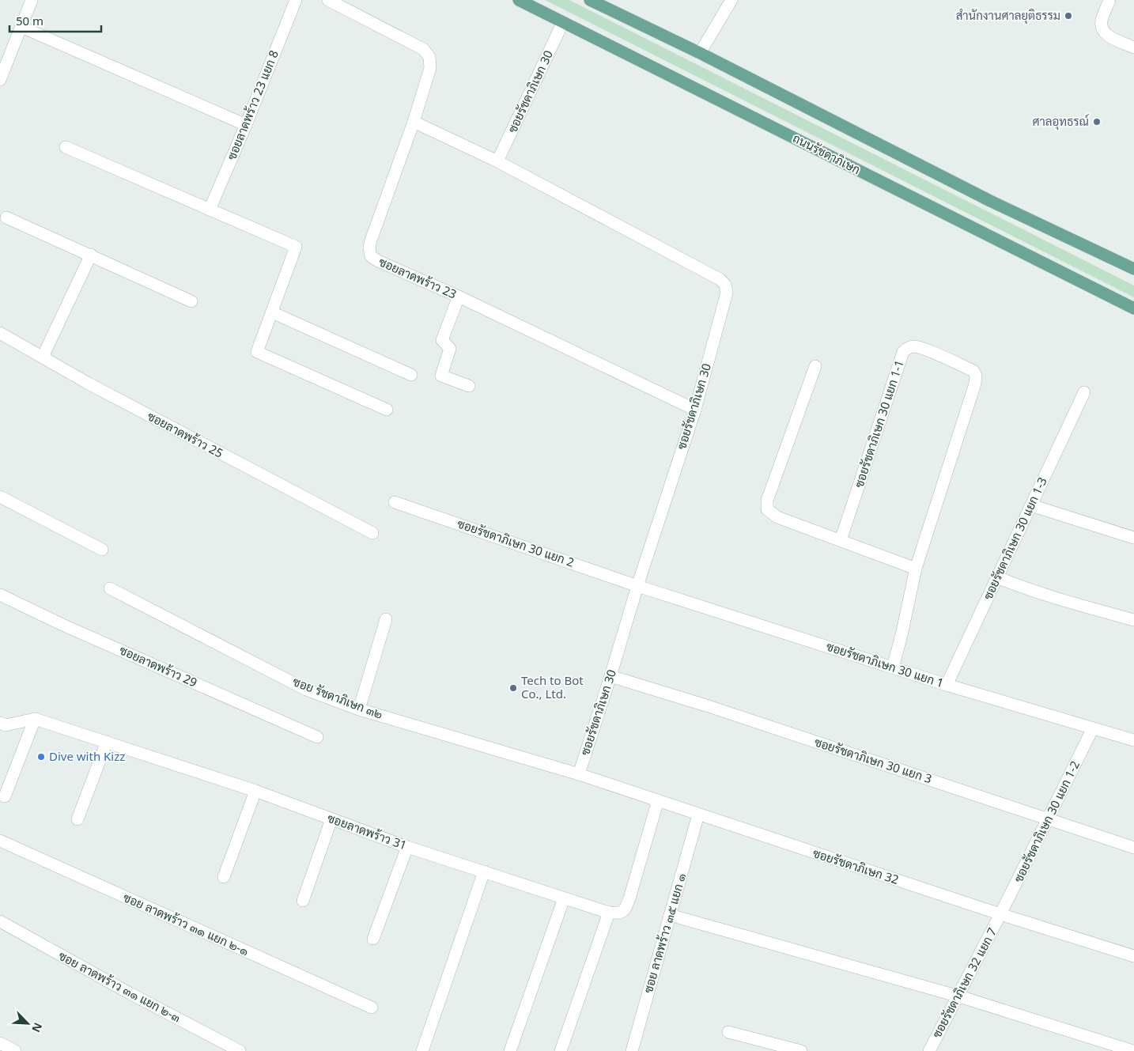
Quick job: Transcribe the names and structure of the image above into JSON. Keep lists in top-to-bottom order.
{
  "streets": {
    "main road": ["ถนนรัชดาภิเษก"],
    "street": [
      "ซอยรัชดาภิเษก 30",
      "ซอยลาดพร้าว 23 แยก 8",
      "ซอยลาดพร้าว 23",
      "ซอยรัชดาภิเษก 30 แยก 1-1",
      "ซอยลาดพร้าว 25",
      "ซอยรัชดาภิเษก 30 แยก 1-3",
      "ซอยรัชดาภิเษก 30 แยก 2",
      "ซอยรัชดาภิเษก 30 แยก 1",
      "ซอยลาดพร้าว 29",
      "ซอย รัชดาภิเษก ๓๒",
      "ซอยรัชดาภิเษก 30 แยก 3",
      "ซอยรัชดาภิเษก 30 แยก 1-2",
      "ซอยลาดพร้าว 31",
      "ซอยรัชดาภิเษก 32",
      "ซอย ลาดพร้าว ๓๑ แยก ๒-๑",
      "ซอย ลาดพร้าว ๓๕ แยก ๑",
      "ซอยรัชดาภิเษก 32 แยก 7",
      "ซอย ลาดพร้าว ๓๑ แยก ๒-๓"
    ]
  },
  "crossings": [
    ["ซอยรัชดาภิเษก 30", "ถนนรัชดาภิเษก"],
    ["ซอยรัชดาภิเษก 30", "ซอยลาดพร้าว 23"],
    ["ซอยรัชดาภิเษก 30", "ซอยรัชดาภิเษก 30 แยก 2"],
    ["ซอยรัชดาภิเษก 30", "ซอยรัชดาภิเษก 30 แยก 1"],
    ["ซอยรัชดาภิเษก 30", "ซอย รัชดาภิเษก ๓๒"],
    ["ซอยรัชดาภิเษก 30", "ซอยรัชดาภิเษก 30 แยก 3"],
    ["ซอยรัชดาภิเษก 30", "ซอยรัชดาภิเษก 32"],
    ["ซอยรัชดาภิเษก 30 แยก 1-1", "ซอยรัชดาภิเษก 30 แยก 1"],
    ["ซอยรัชดาภิเษก 30 แยก 1-3", "ซอยรัชดาภิเษก 30 แยก 1"],
    ["ซอยรัชดาภิเษก 30 แยก 2", "ซอยรัชดาภิเษก 30 แยก 1"],
    ["ซอยรัชดาภิเษก 30 แยก 1", "ซอยรัชดาภิเษก 30 แยก 1-2"],
    ["ซอย รัชดาภิเษก ๓๒", "ซอยรัชดาภิเษก 32"],
    ["ซอยรัชดาภิเษก 30 แยก 3", "ซอยรัชดาภิเษก 30 แยก 1-2"],
    ["ซอยรัชดาภิเษก 30 แยก 1-2", "ซอยรัชดาภิเษก 32"],
    ["ซอยรัชดาภิเษก 30 แยก 1-2", "ซอยรัชดาภิเษก 32 แยก 7"],
    ["ซอยรัชดาภิเษก 32", "ซอย ลาดพร้าว ๓๕ แยก ๑"],
    ["ซอยรัชดาภิเษก 32", "ซอยรัชดาภิเษก 32 แยก 7"]
  ],
  "places": [
    "สำนักงานศาลยุติธรรม",
    "ศาลอุทธรณ์",
    "Tech to Bot Co., Ltd.",
    "Dive with Kizz"
  ],
  "scale_bar": "50 m",
  "north": "bottom right"
}
